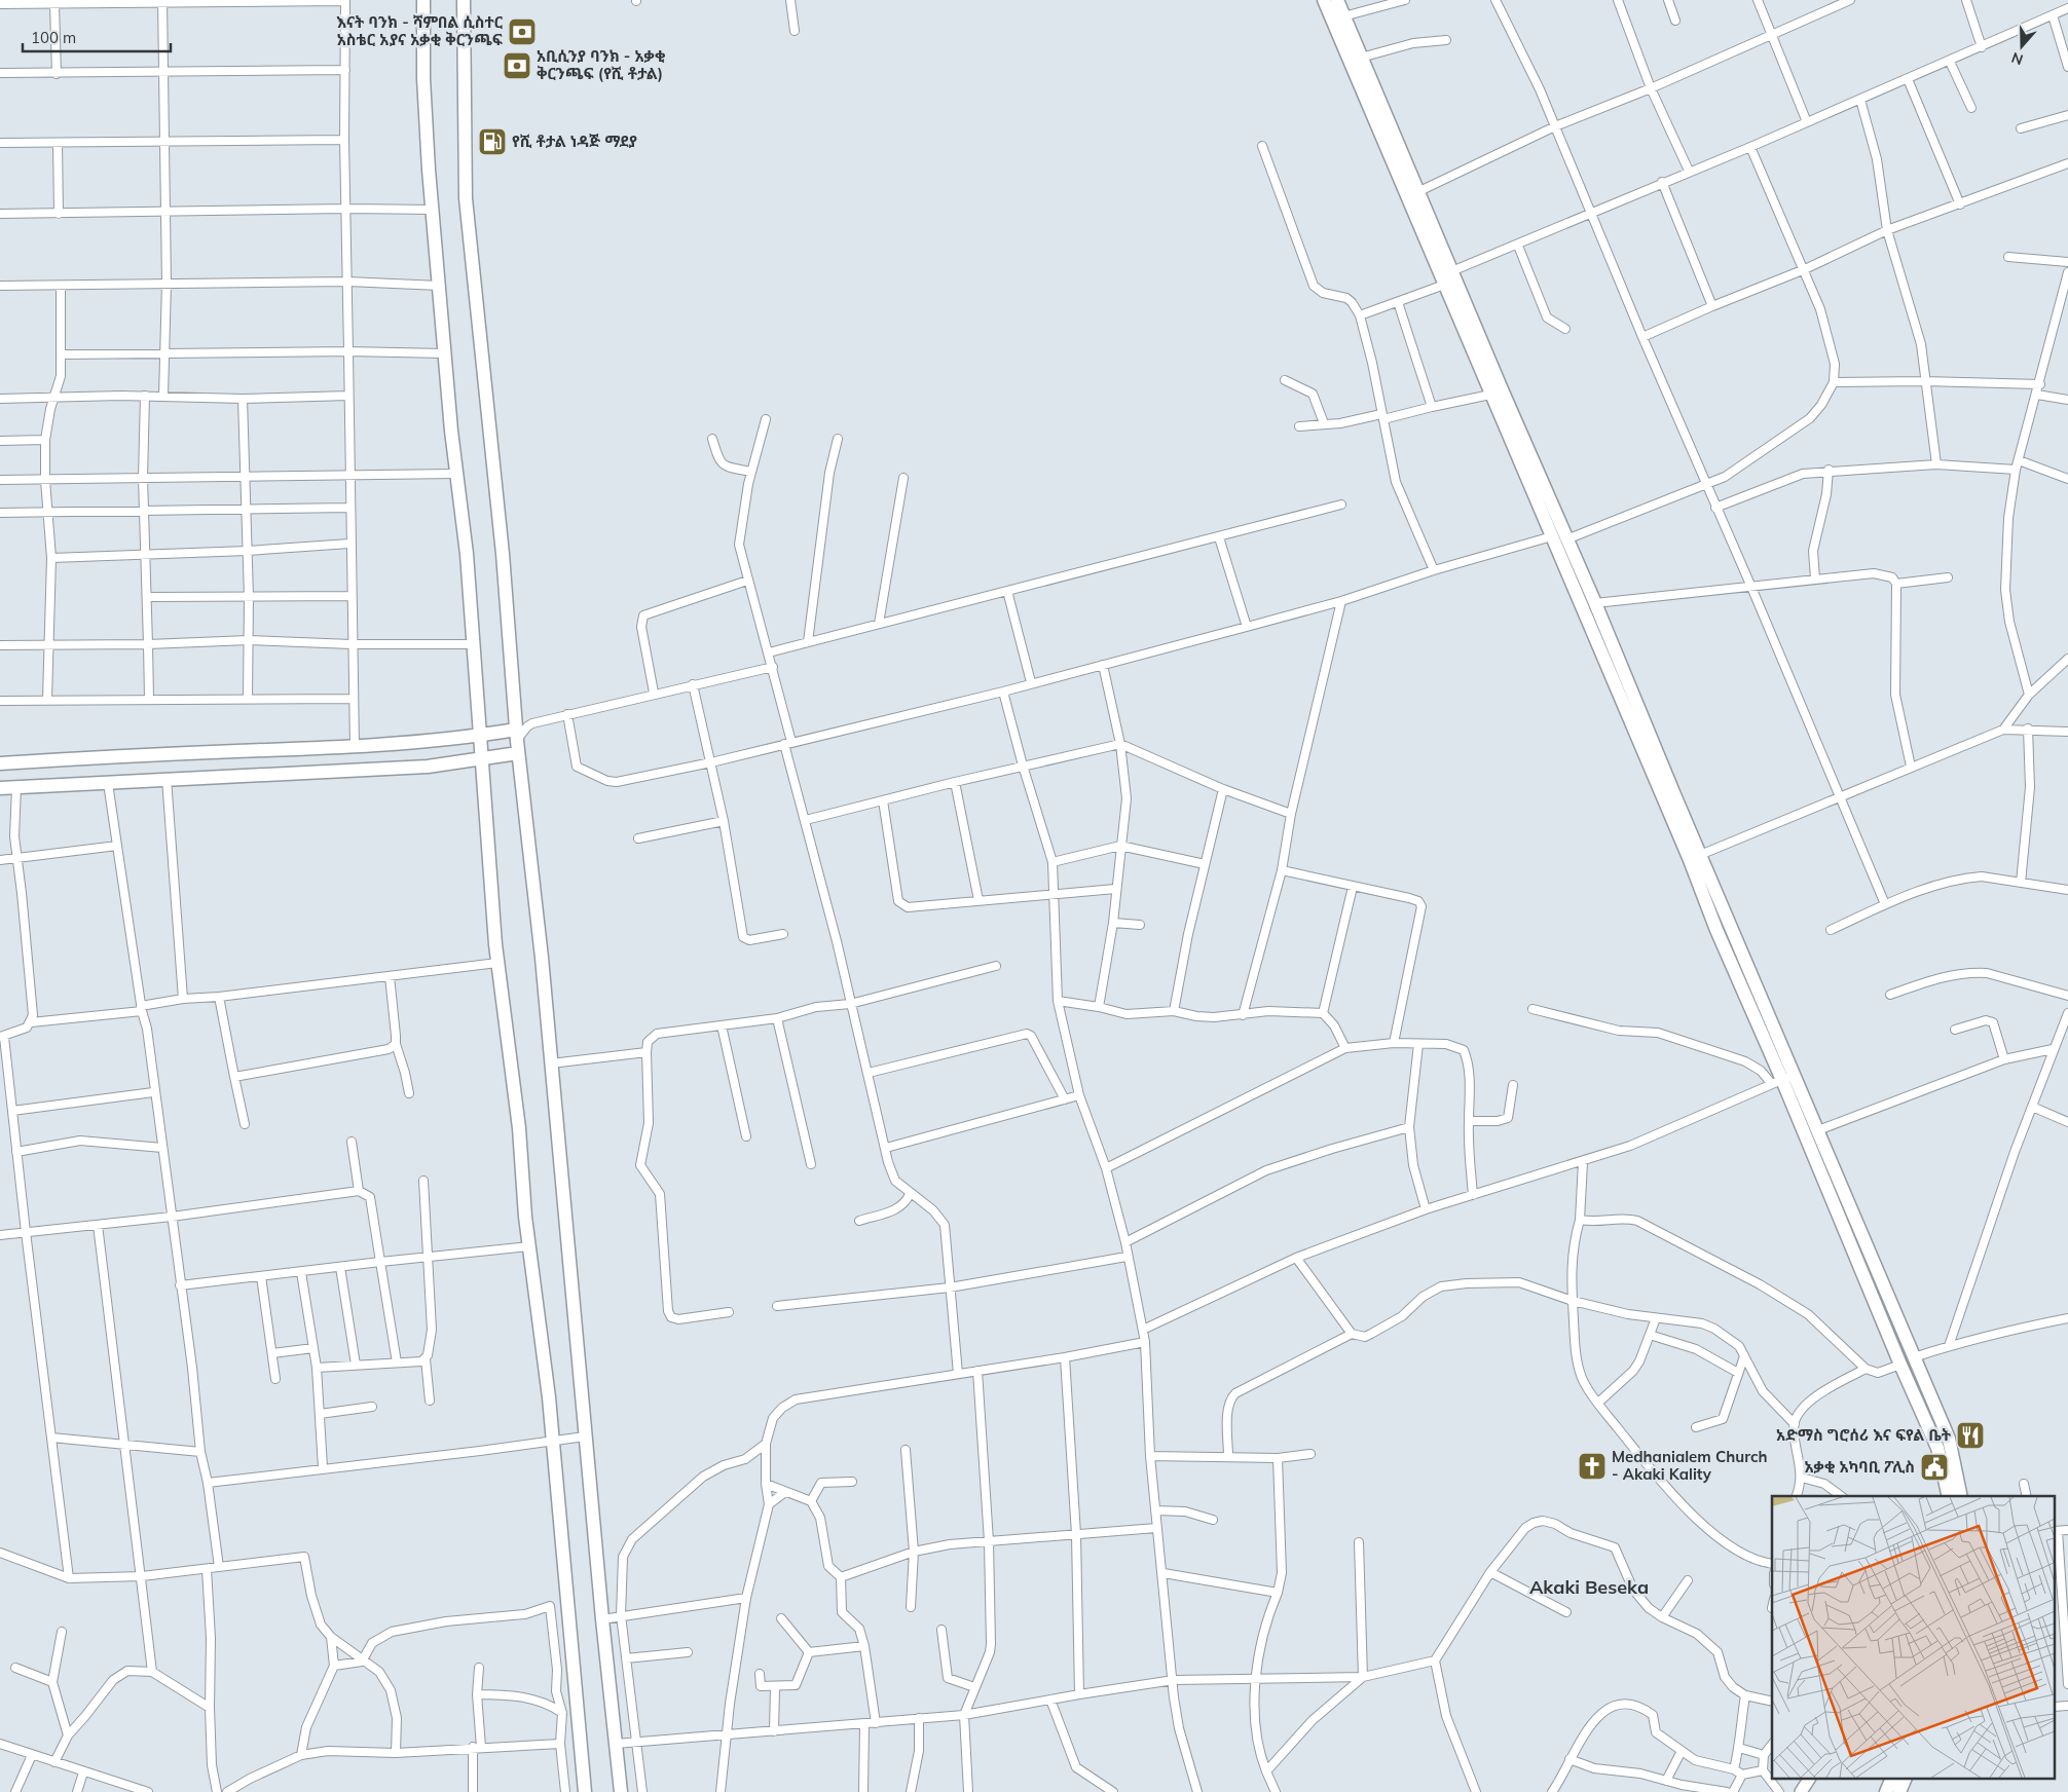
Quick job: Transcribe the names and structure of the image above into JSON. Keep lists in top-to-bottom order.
{
  "districts": ["Akaki Beseka"],
  "places": {
    "bank": ["እናት ባንክ - ሻምበል ሲስተር አስቴር አያና አቃቂ ቅርንጫፍ", "አቢሲንያ ባንክ - አቃቂ ቅርንጫፍ (የሺ ቶታል)"],
    "fuel station": ["የሺ ቶታል ነዳጅ ማደያ"],
    "restaurant": ["አድማስ ግሮሰሪ እና ፍየል ቤት"],
    "church": ["Medhanialem Church - Akaki Kality"],
    "public building": ["አቃቂ አካባቢ ፖሊስ"]
  },
  "scale_bar": "100 m",
  "north": "bottom"
}
